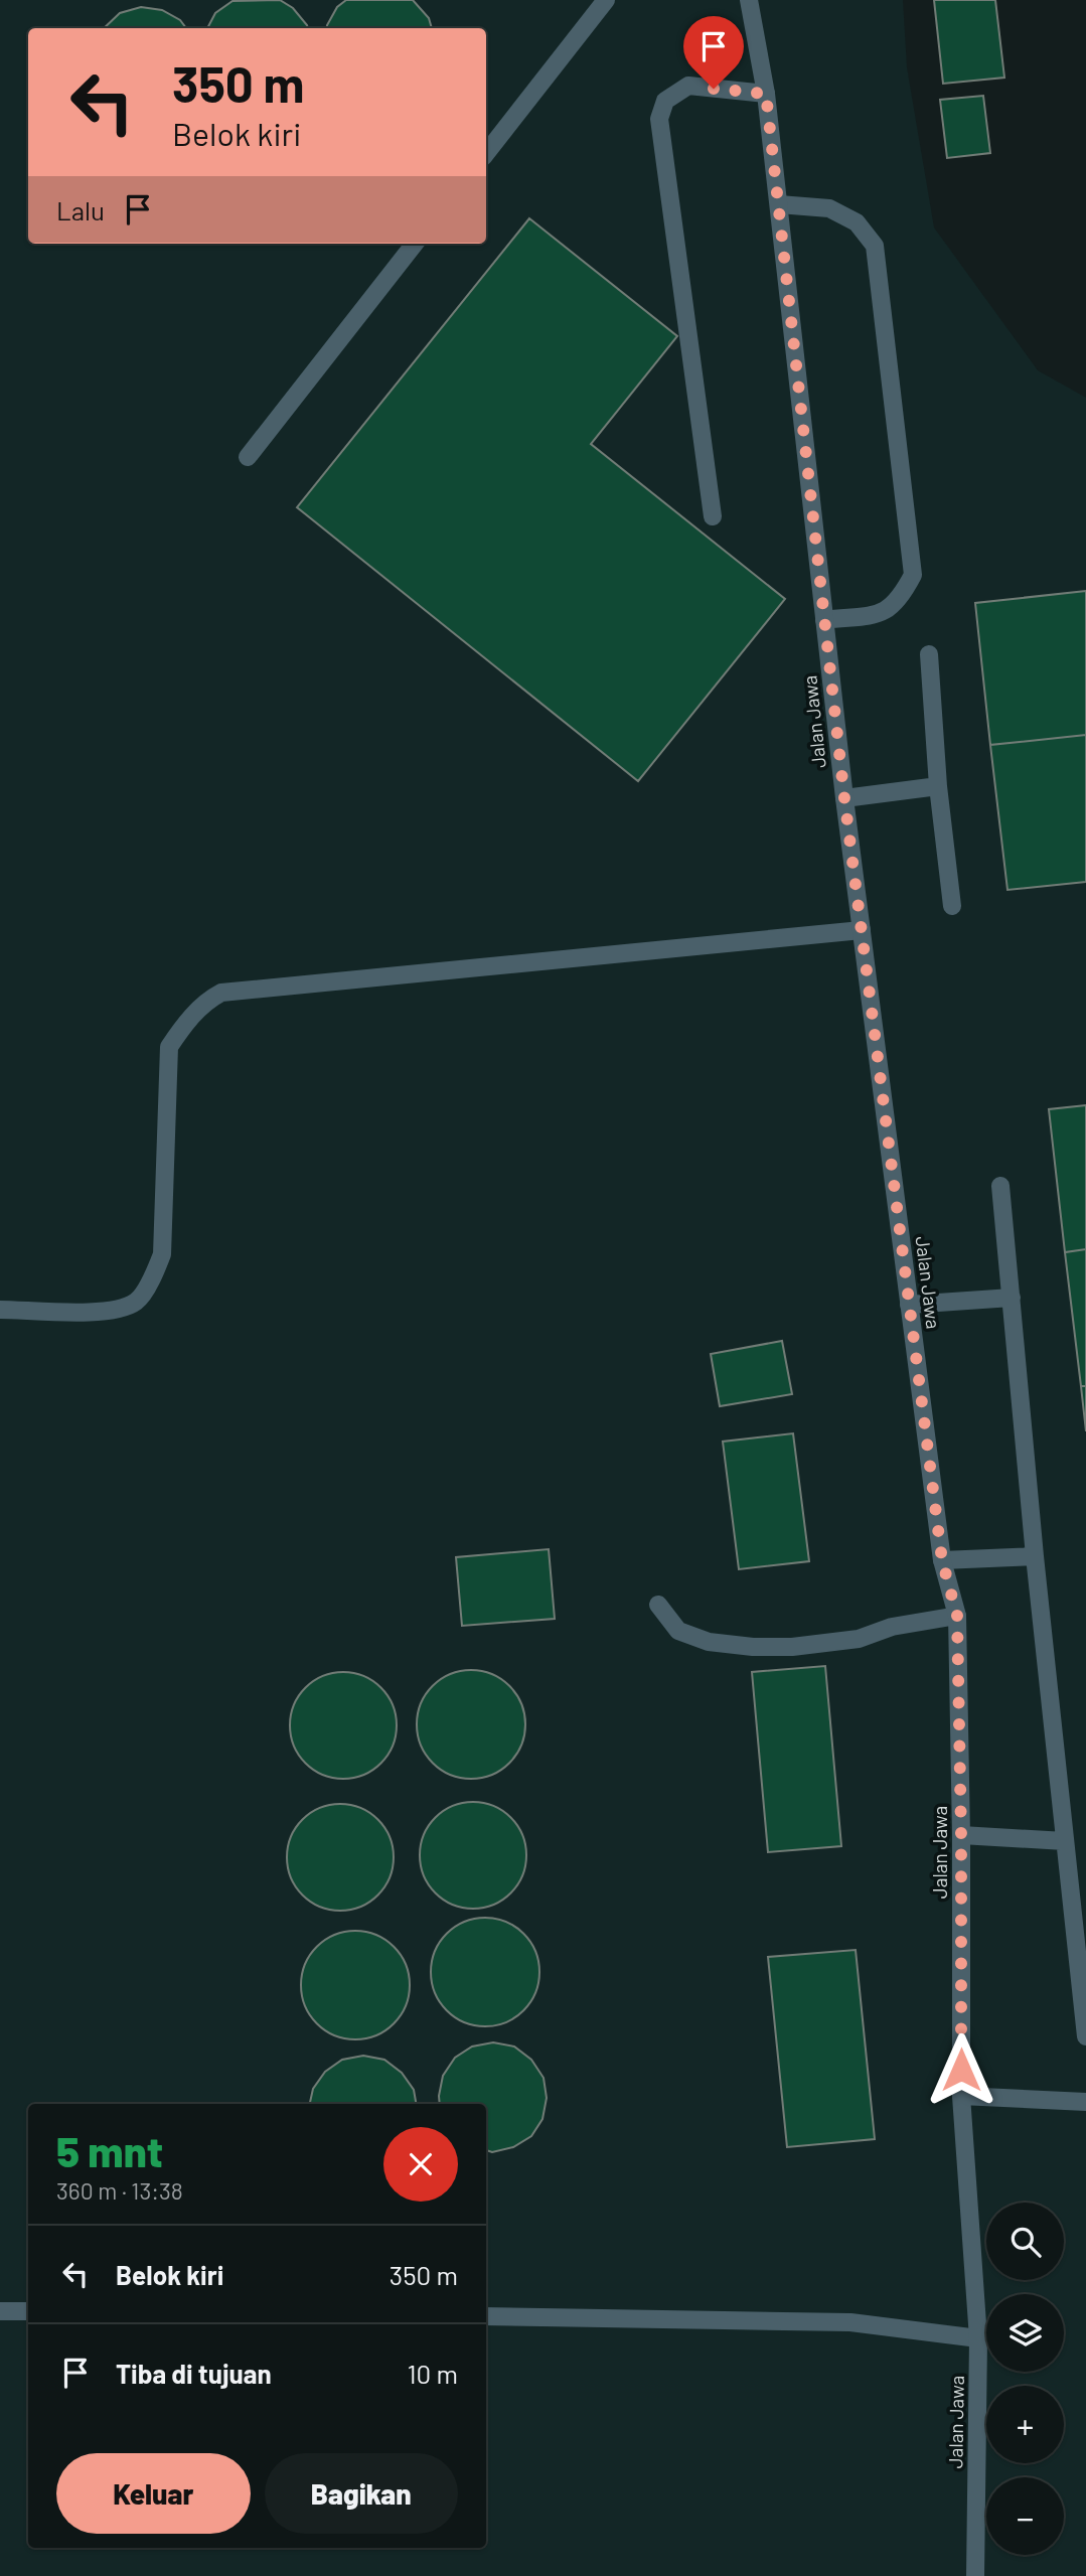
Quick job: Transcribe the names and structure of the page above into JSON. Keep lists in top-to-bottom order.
{
  "streets": {
    "street": ["Jalan Jawa"]
  },
  "page": {
    "turn": ["350 m", "Belok kiri"],
    "then": "Lalu",
    "heading": ["5 mnt", "360 m · 13:38"],
    "map_buttons": ["+", "−"],
    "list": [
      {
        "name": "Belok kiri",
        "value": "350 m"
      },
      {
        "name": "Tiba di tujuan",
        "value": "10 m"
      }
    ],
    "buttons": ["Keluar", "Bagikan"]
  }
}
